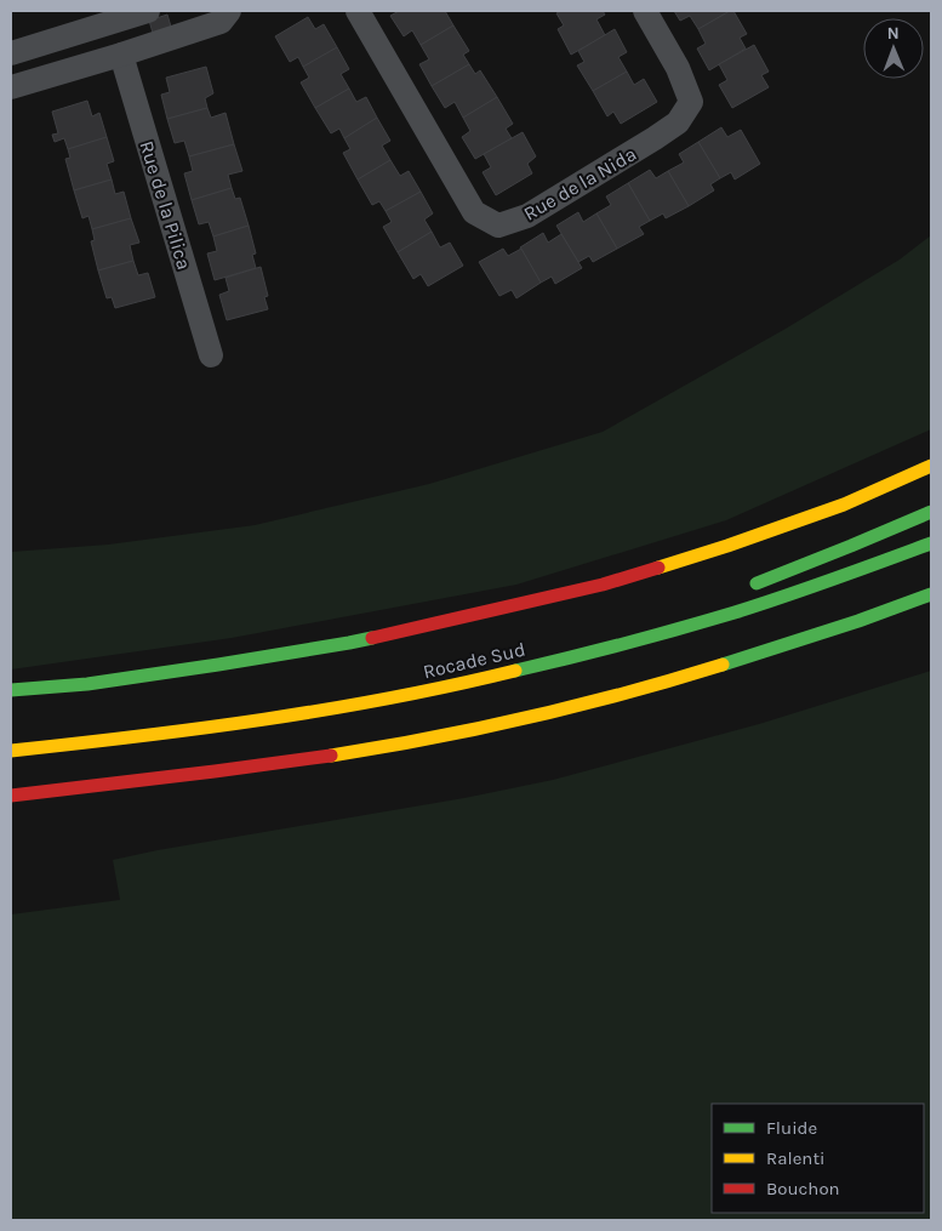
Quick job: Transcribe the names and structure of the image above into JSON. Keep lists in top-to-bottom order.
{
  "streets": {
    "highway": ["Rocade Sud"],
    "street": ["Rue de la Nida", "Rue de la Pilica"]
  },
  "legend": ["Fluide", "Ralenti", "Bouchon"],
  "north": "top"
}
